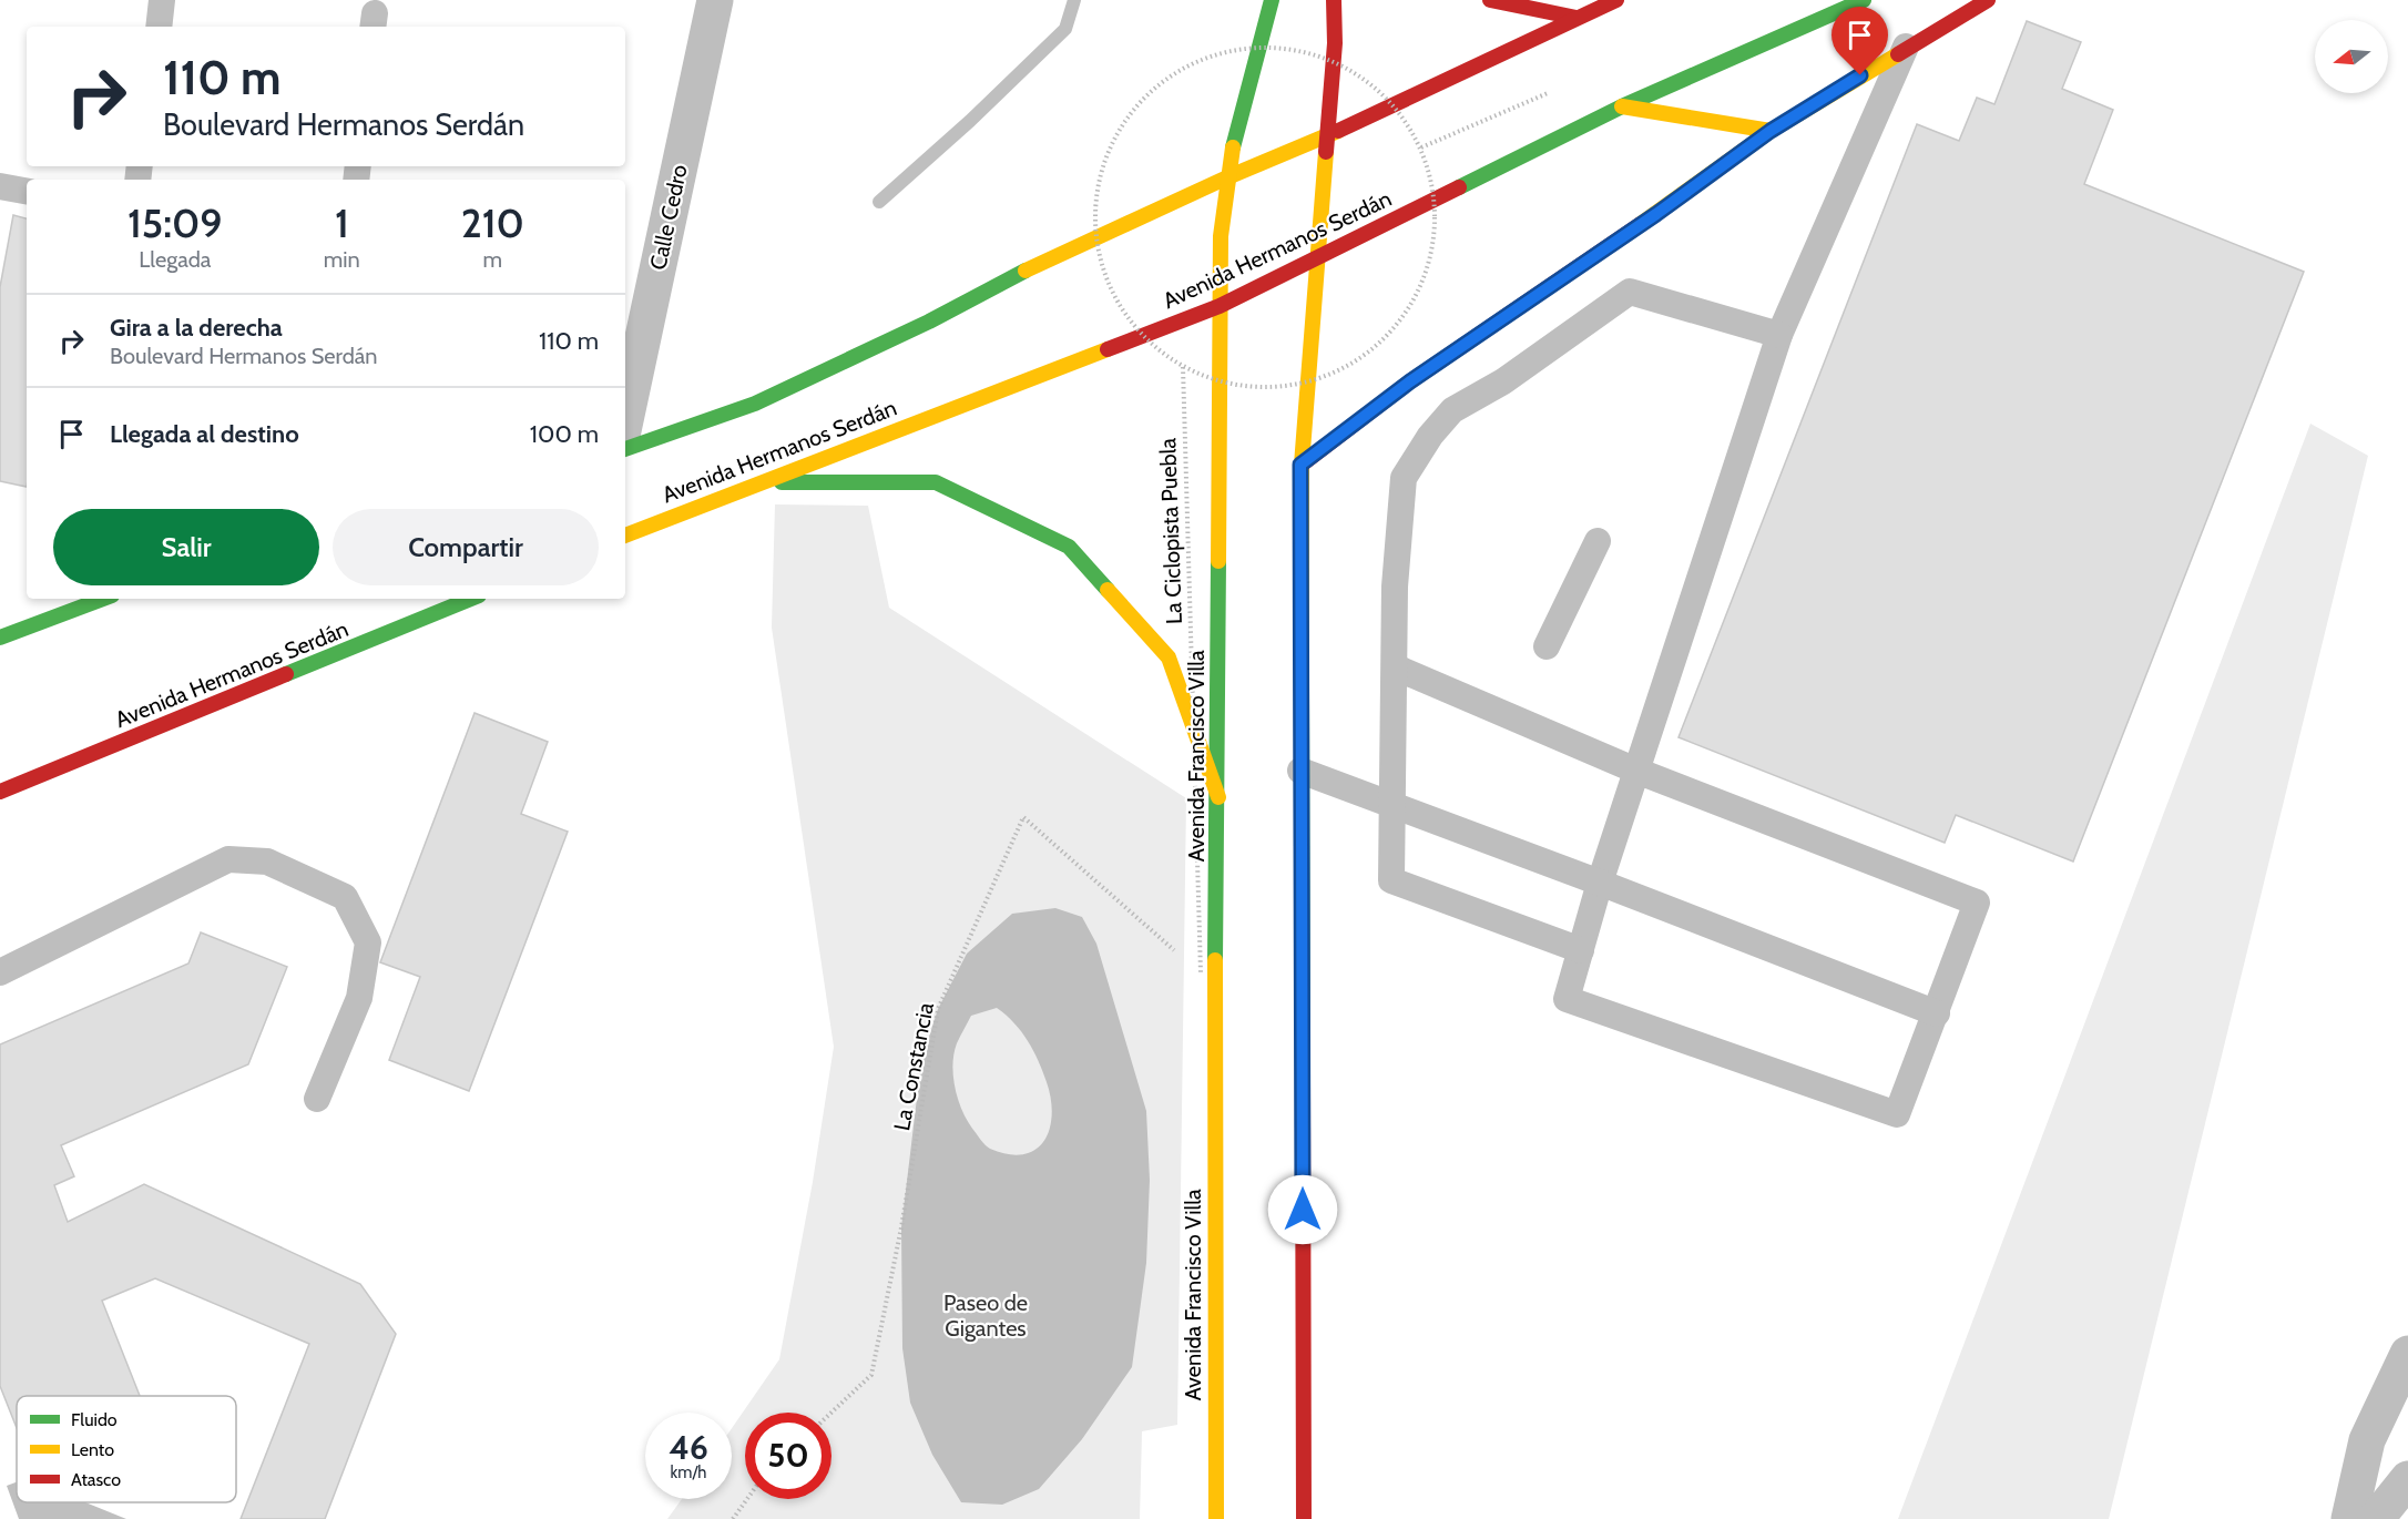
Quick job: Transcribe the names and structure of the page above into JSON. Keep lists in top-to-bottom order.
{
  "streets": {
    "main road": ["Avenida Hermanos Serdán", "Avenida Francisco Villa"],
    "street": ["Calle Cedro"],
    "path": ["La Ciclopista Puebla", "La Constancia"]
  },
  "crossings": [
    ["Avenida Hermanos Serdán", "Avenida Francisco Villa"]
  ],
  "parks": ["Paseo de Gigantes"],
  "legend": ["Fluido", "Lento", "Atasco"],
  "north": "left",
  "page": {
    "turn": ["110 m", "Boulevard Hermanos Serdán"],
    "eta": [
      "15:09",
      "Llegada",
      "1",
      "min",
      "210",
      "m"
    ],
    "list": [
      {
        "name": "Gira a la derecha",
        "note": "Boulevard Hermanos Serdán",
        "value": "110 m"
      },
      {
        "name": "Llegada al destino",
        "value": "100 m"
      }
    ],
    "buttons": ["Salir", "Compartir"],
    "speed": "46 km/h",
    "limit": "50"
  }
}
